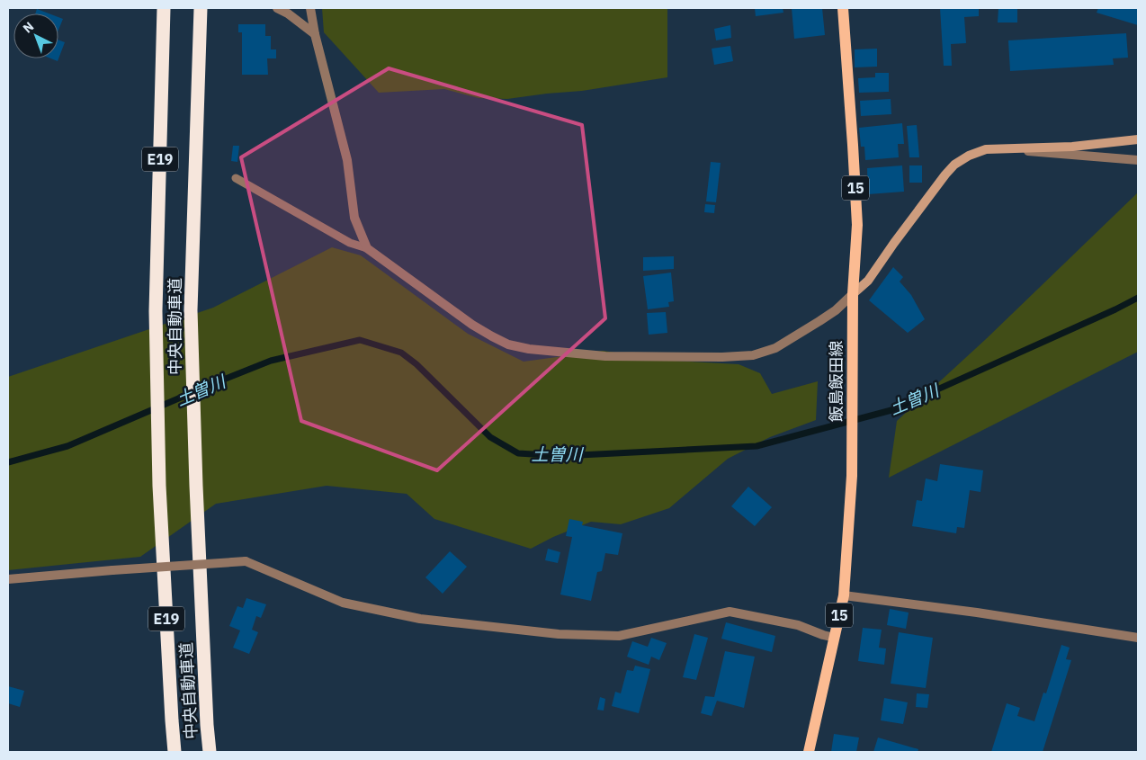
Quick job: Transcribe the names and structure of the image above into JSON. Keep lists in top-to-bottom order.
{
  "streets": {
    "highway": ["E19", "中央自動車道"],
    "main road": ["15", "飯島飯田線"]
  },
  "water": ["土曽川"],
  "north": "top left"
}
